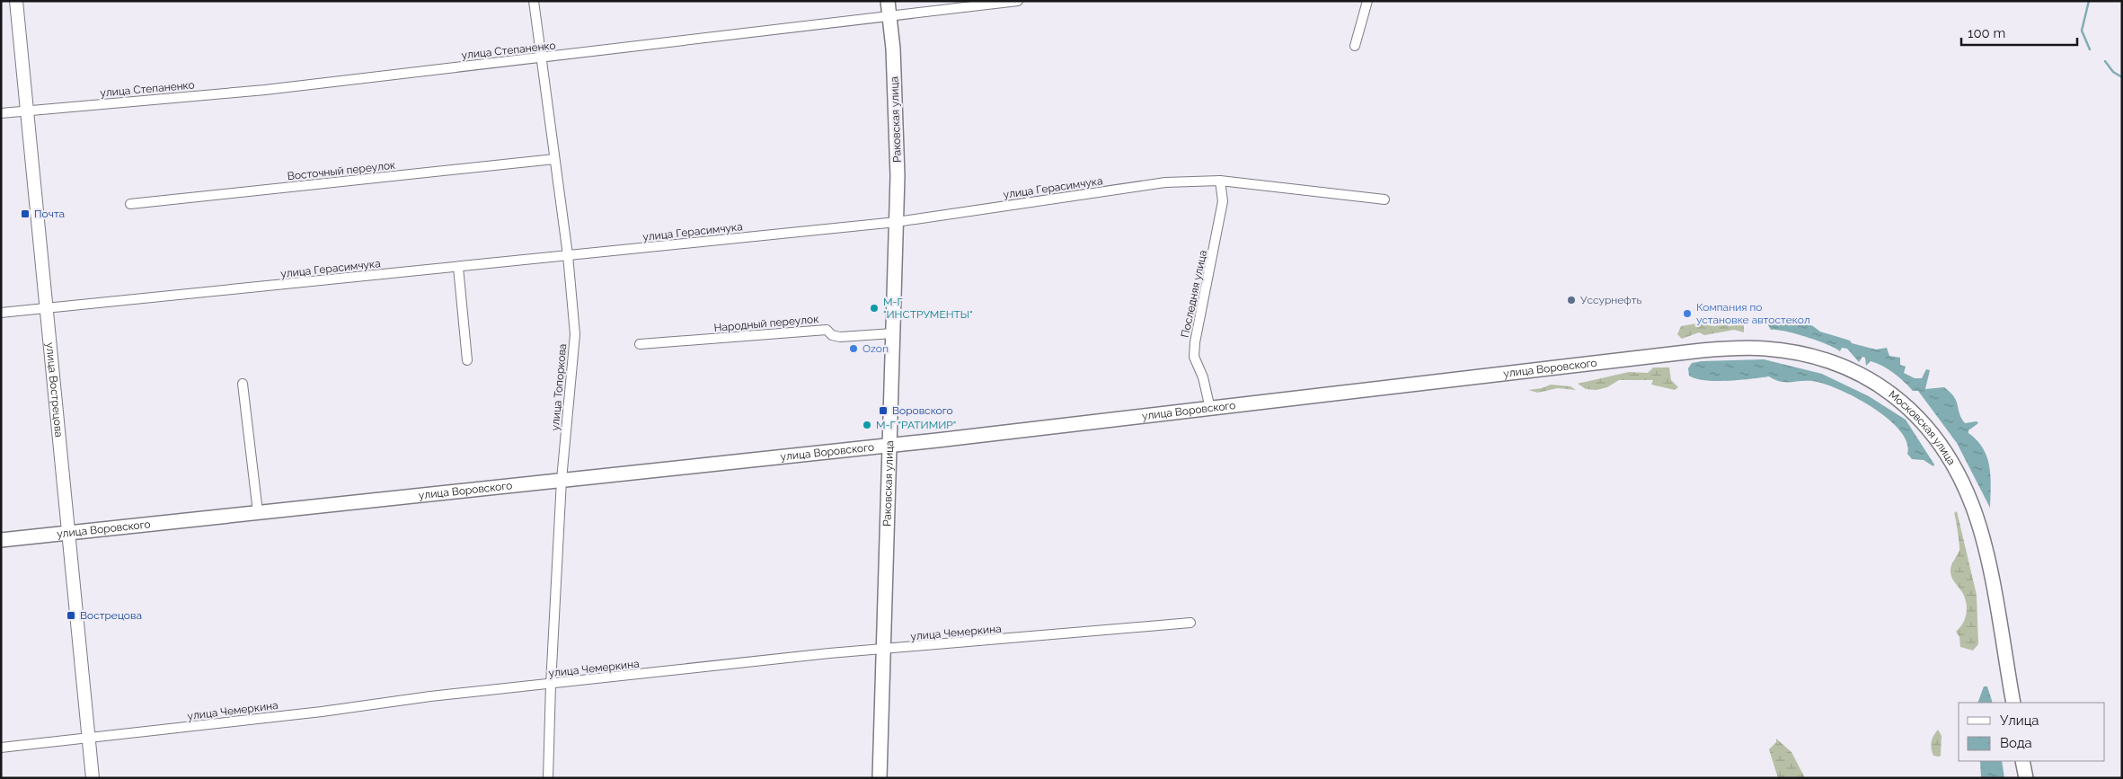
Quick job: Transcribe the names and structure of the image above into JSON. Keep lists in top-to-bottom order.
{
  "streets": {
    "main road": ["Раковская улица", "улица Воровского", "Московская улица"],
    "street": [
      "улица Степаненко",
      "Восточный переулок",
      "улица Герасимчука",
      "Последняя улица",
      "Народный переулок",
      "улица Топоркова",
      "улица Вострецова",
      "улица Чемеркина"
    ]
  },
  "crossings": [
    ["улица Степаненко", "Раковская улица"],
    ["улица Степаненко", "улица Топоркова"],
    ["улица Степаненко", "улица Вострецова"],
    ["Раковская улица", "улица Герасимчука"],
    ["Раковская улица", "Народный переулок"],
    ["Раковская улица", "улица Воровского"],
    ["Раковская улица", "улица Чемеркина"],
    ["Восточный переулок", "улица Топоркова"],
    ["улица Герасимчука", "Последняя улица"],
    ["улица Герасимчука", "улица Топоркова"],
    ["улица Герасимчука", "улица Вострецова"],
    ["Последняя улица", "улица Воровского"],
    ["улица Воровского", "улица Топоркова"],
    ["улица Воровского", "улица Вострецова"],
    ["улица Воровского", "Московская улица"],
    ["улица Топоркова", "улица Чемеркина"],
    ["улица Вострецова", "улица Чемеркина"]
  ],
  "places": {
    "transit": ["Почта", "Воровского", "Вострецова"],
    "other": [
      "Уссурнефть",
      "М-Г \"ИНСТРУМЕНТЫ\"",
      "Компания по установке автостекол",
      "Ozon",
      "М-Г \"РАТИМИР\""
    ]
  },
  "legend": ["Улица", "Вода"],
  "scale_bar": "100 m"
}
